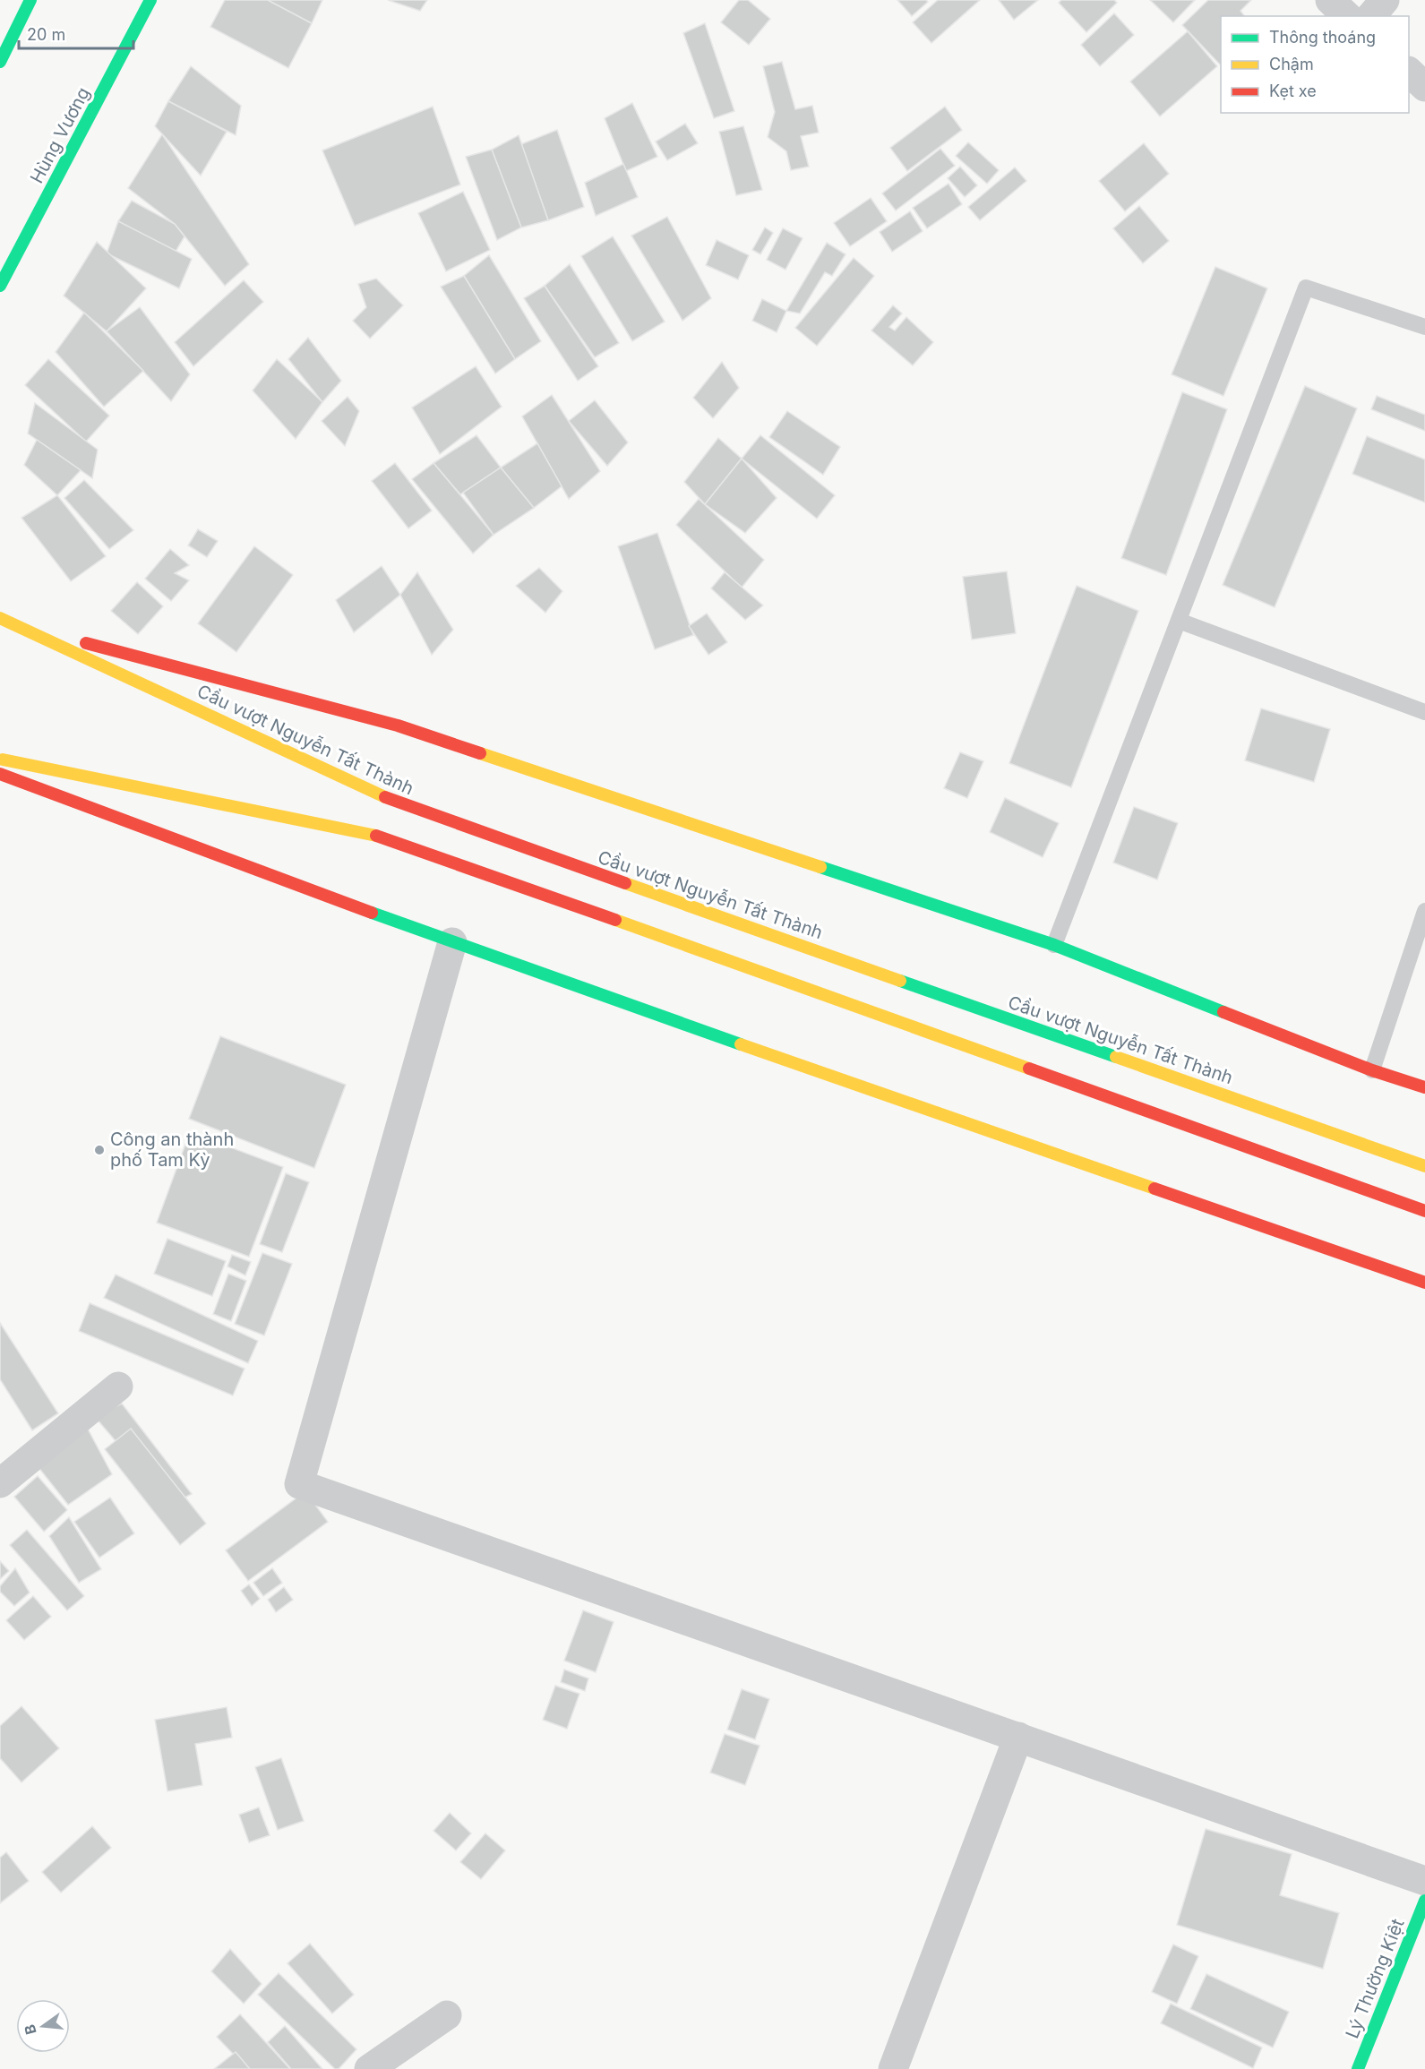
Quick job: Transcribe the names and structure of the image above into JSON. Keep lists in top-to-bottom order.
{
  "streets": {
    "main road": ["Hùng Vương", "Cầu vượt Nguyễn Tất Thành", "Lý Thường Kiệt"]
  },
  "places": ["Công an thành phố Tam Kỳ"],
  "legend": ["Thông thoáng", "Chậm", "Kẹt xe"],
  "scale_bar": "20 m",
  "north": "left"
}
